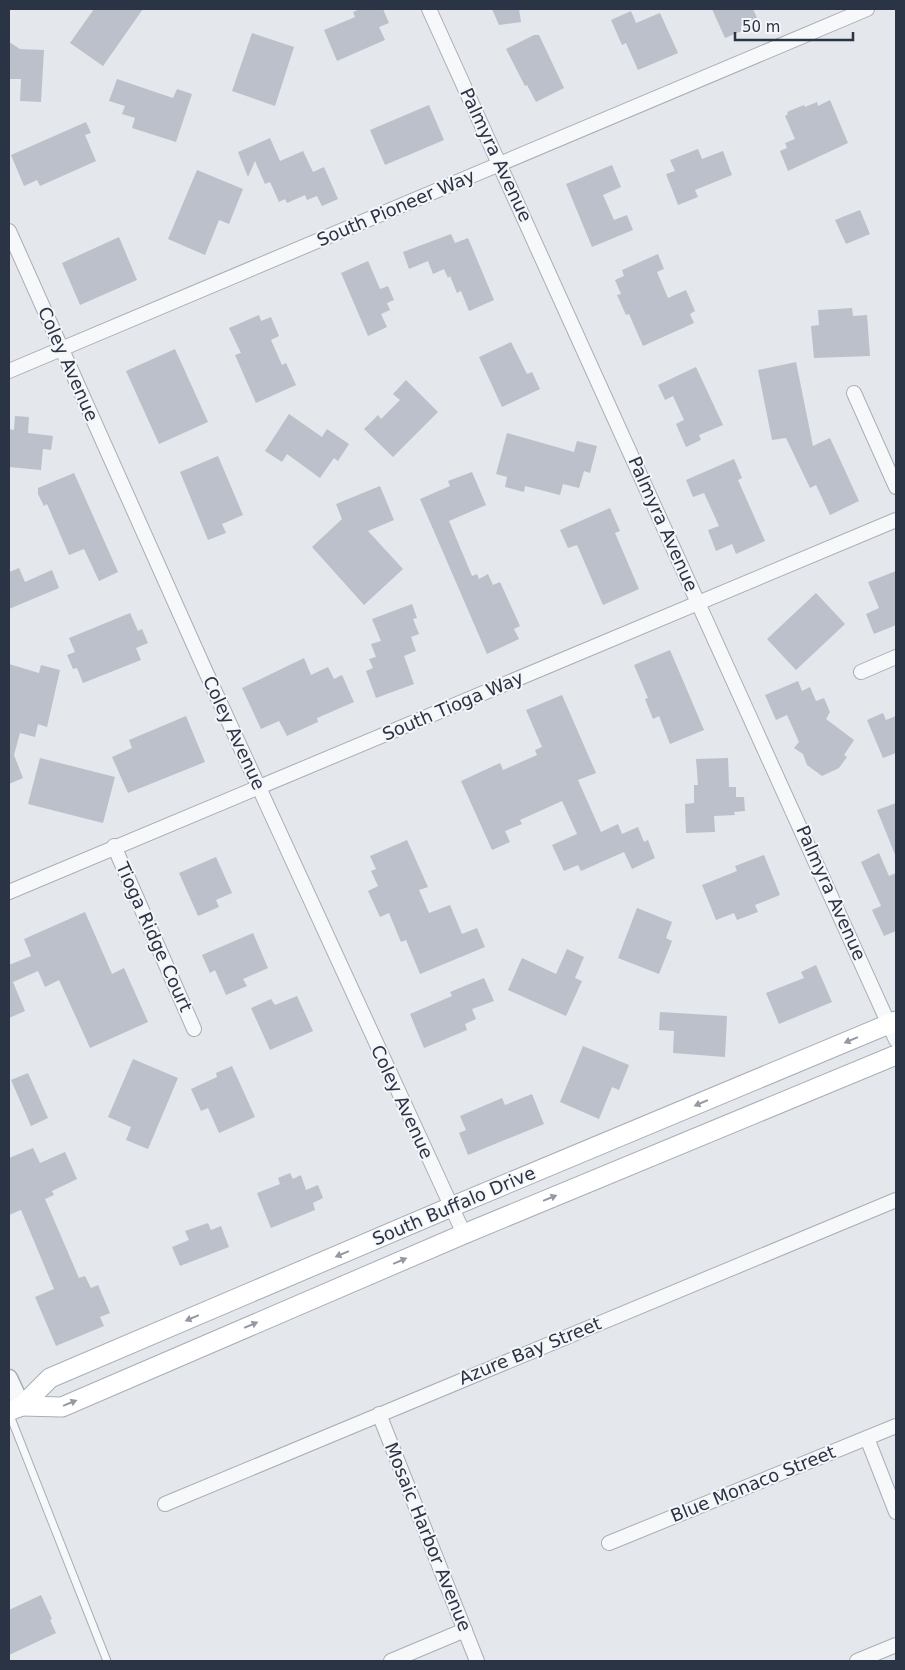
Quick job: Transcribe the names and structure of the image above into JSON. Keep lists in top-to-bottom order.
{
  "streets": {
    "main road": ["South Buffalo Drive"],
    "street": [
      "Palmyra Avenue",
      "South Pioneer Way",
      "Coley Avenue",
      "South Tioga Way",
      "Tioga Ridge Court",
      "Azure Bay Street",
      "Blue Monaco Street",
      "Mosaic Harbor Avenue"
    ]
  },
  "crossings": [
    ["Palmyra Avenue", "South Pioneer Way"],
    ["Palmyra Avenue", "South Tioga Way"],
    ["Palmyra Avenue", "South Buffalo Drive"],
    ["South Pioneer Way", "Coley Avenue"],
    ["Coley Avenue", "South Tioga Way"],
    ["Coley Avenue", "South Buffalo Drive"],
    ["South Tioga Way", "Tioga Ridge Court"],
    ["Azure Bay Street", "Mosaic Harbor Avenue"]
  ],
  "scale_bar": "50 m"
}
